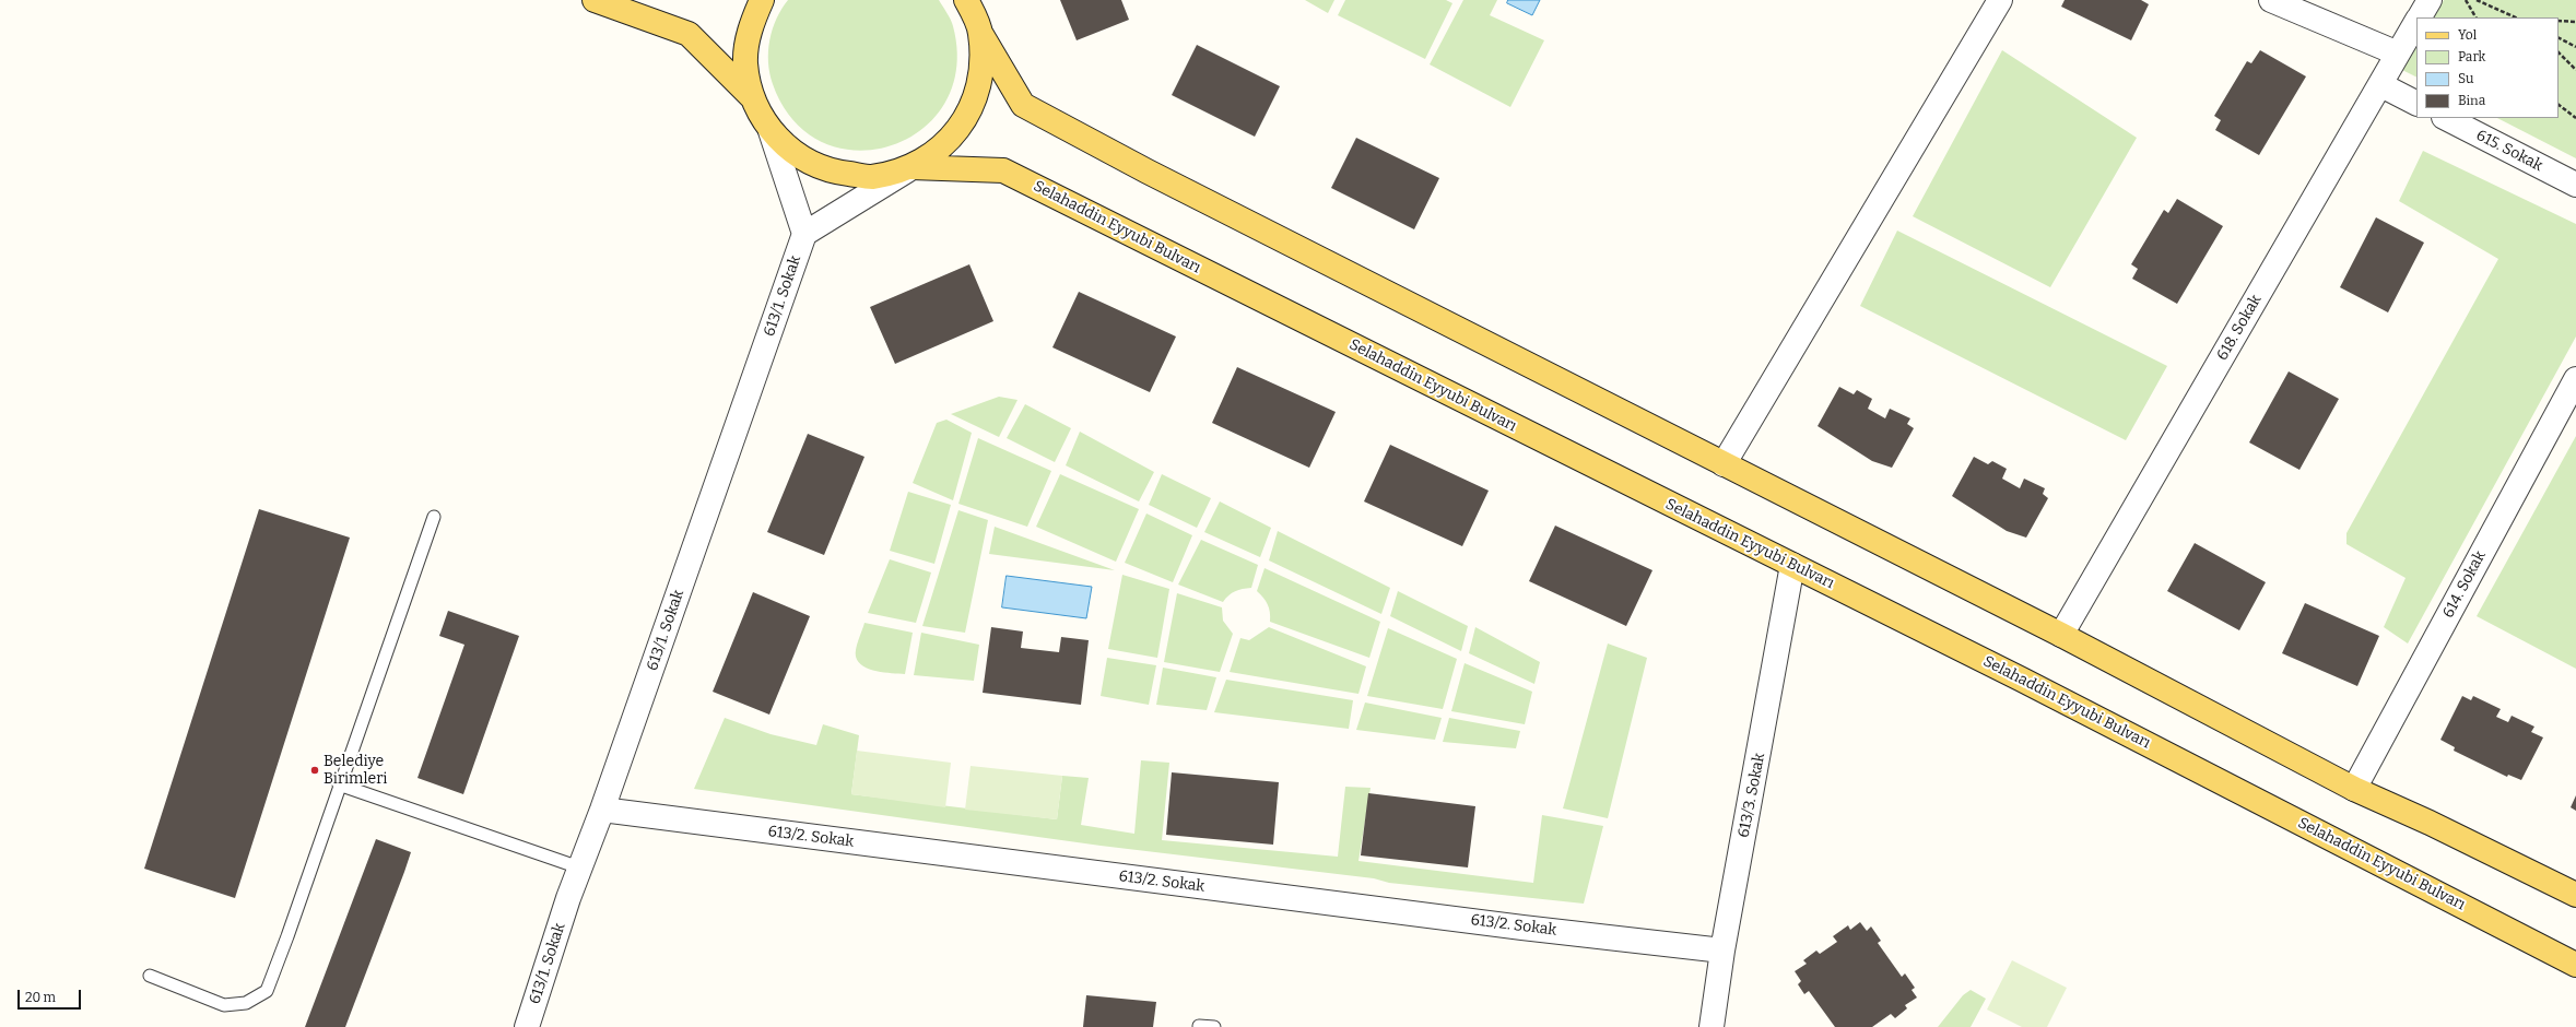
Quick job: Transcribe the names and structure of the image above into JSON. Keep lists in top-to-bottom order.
{
  "streets": {
    "main road": ["Selahaddin Eyyubi Bulvarı"],
    "street": [
      "615. Sokak",
      "613/1. Sokak",
      "618. Sokak",
      "614. Sokak",
      "613/3. Sokak",
      "613/2. Sokak"
    ]
  },
  "crossings": [
    ["Selahaddin Eyyubi Bulvarı", "613/3. Sokak"],
    ["613/1. Sokak", "613/2. Sokak"],
    ["613/3. Sokak", "613/2. Sokak"]
  ],
  "places": ["Belediye Birimleri"],
  "legend": [
    "Yol",
    "Park",
    "Su",
    "Bina"
  ],
  "scale_bar": "20 m"
}
